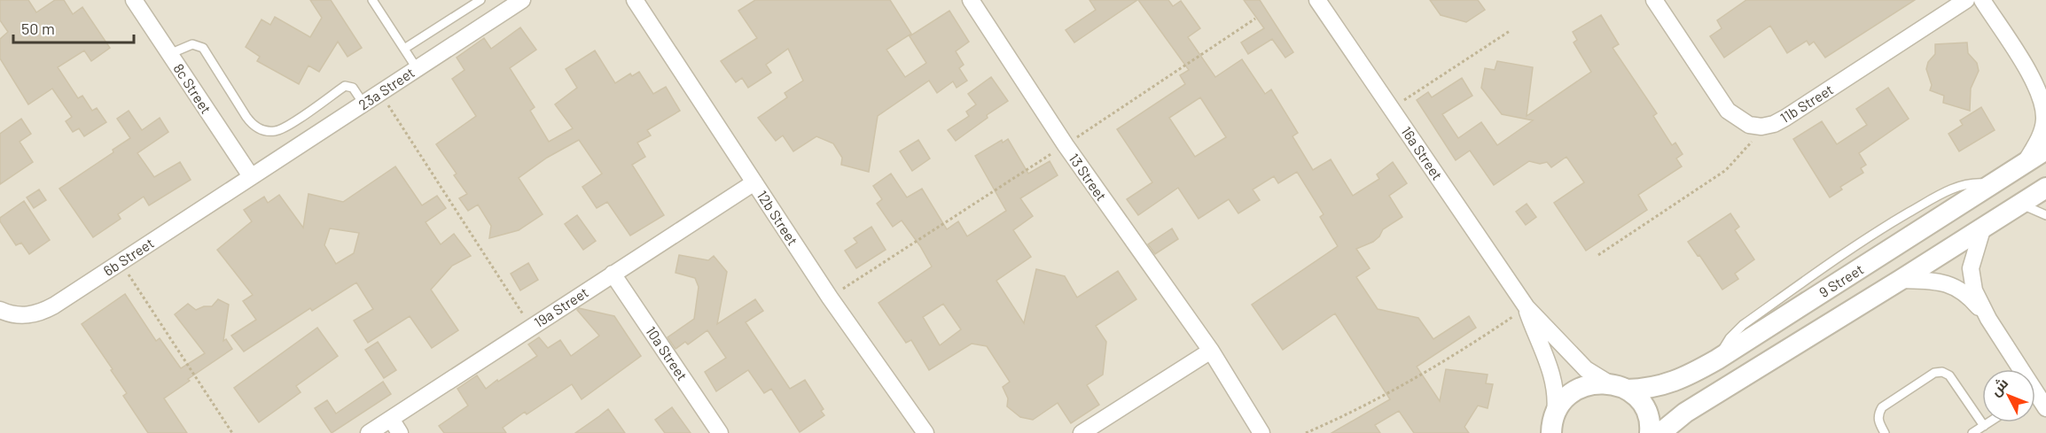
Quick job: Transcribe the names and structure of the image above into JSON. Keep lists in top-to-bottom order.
{
  "streets": {
    "street": [
      "8c Street",
      "23a Street",
      "11b Street",
      "16a Street",
      "13 Street",
      "12b Street",
      "6b Street",
      "9 Street",
      "19a Street",
      "10a Street"
    ]
  },
  "crossings": [
    ["8c Street", "23a Street"],
    ["8c Street", "6b Street"],
    ["23a Street", "6b Street"],
    ["16a Street", "9 Street"],
    ["12b Street", "19a Street"],
    ["19a Street", "10a Street"]
  ],
  "scale_bar": "50 m",
  "north": "top left"
}
